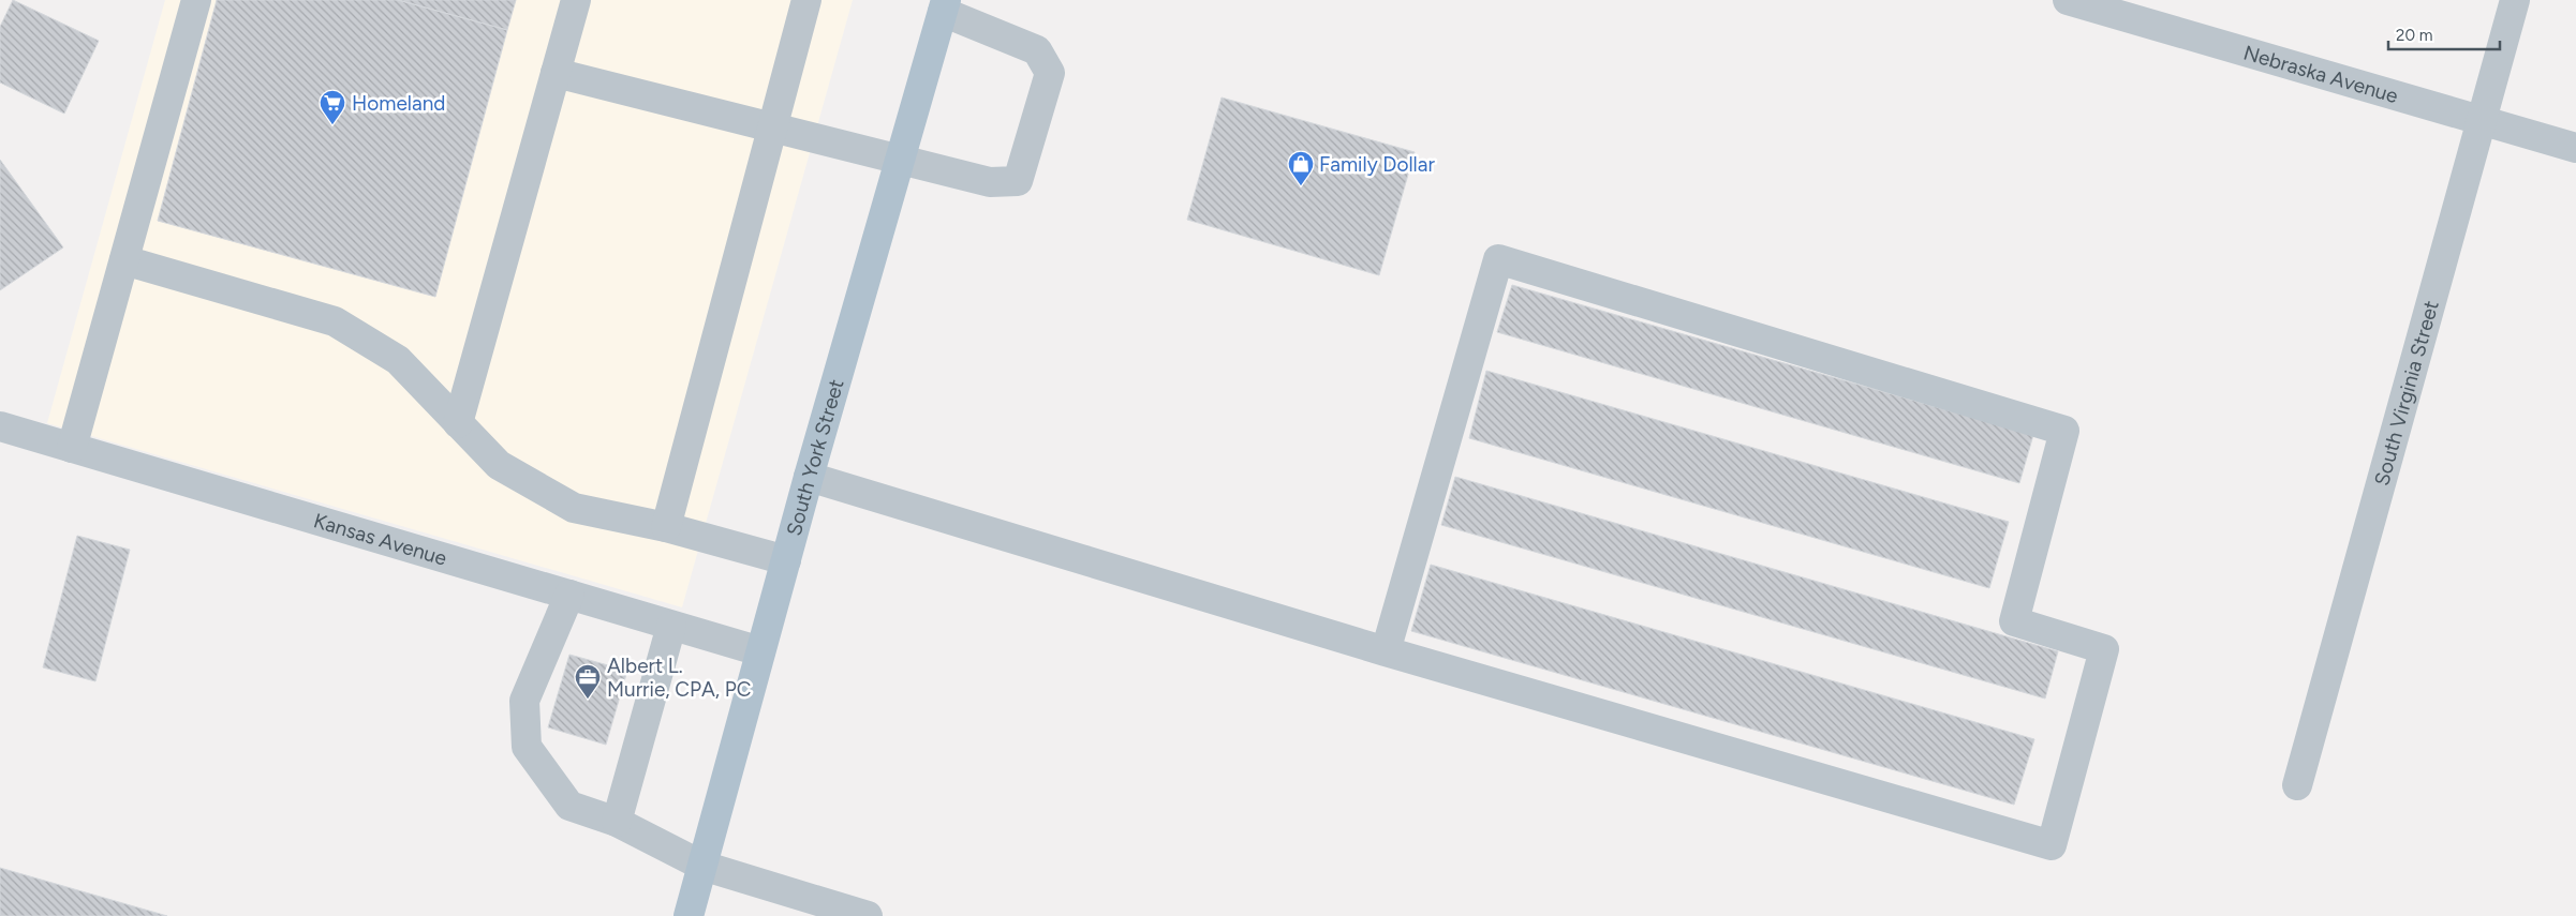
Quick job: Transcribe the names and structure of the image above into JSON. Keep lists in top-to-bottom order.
{
  "streets": {
    "main road": ["South York Street"],
    "street": ["Nebraska Avenue", "South Virginia Street", "Kansas Avenue"]
  },
  "crossings": [
    ["Nebraska Avenue", "South Virginia Street"],
    ["South York Street", "Kansas Avenue"]
  ],
  "places": {
    "supermarket": ["Homeland"],
    "shop": ["Family Dollar"],
    "office": ["Albert L. Murrie, CPA, PC"]
  },
  "scale_bar": "20 m"
}
